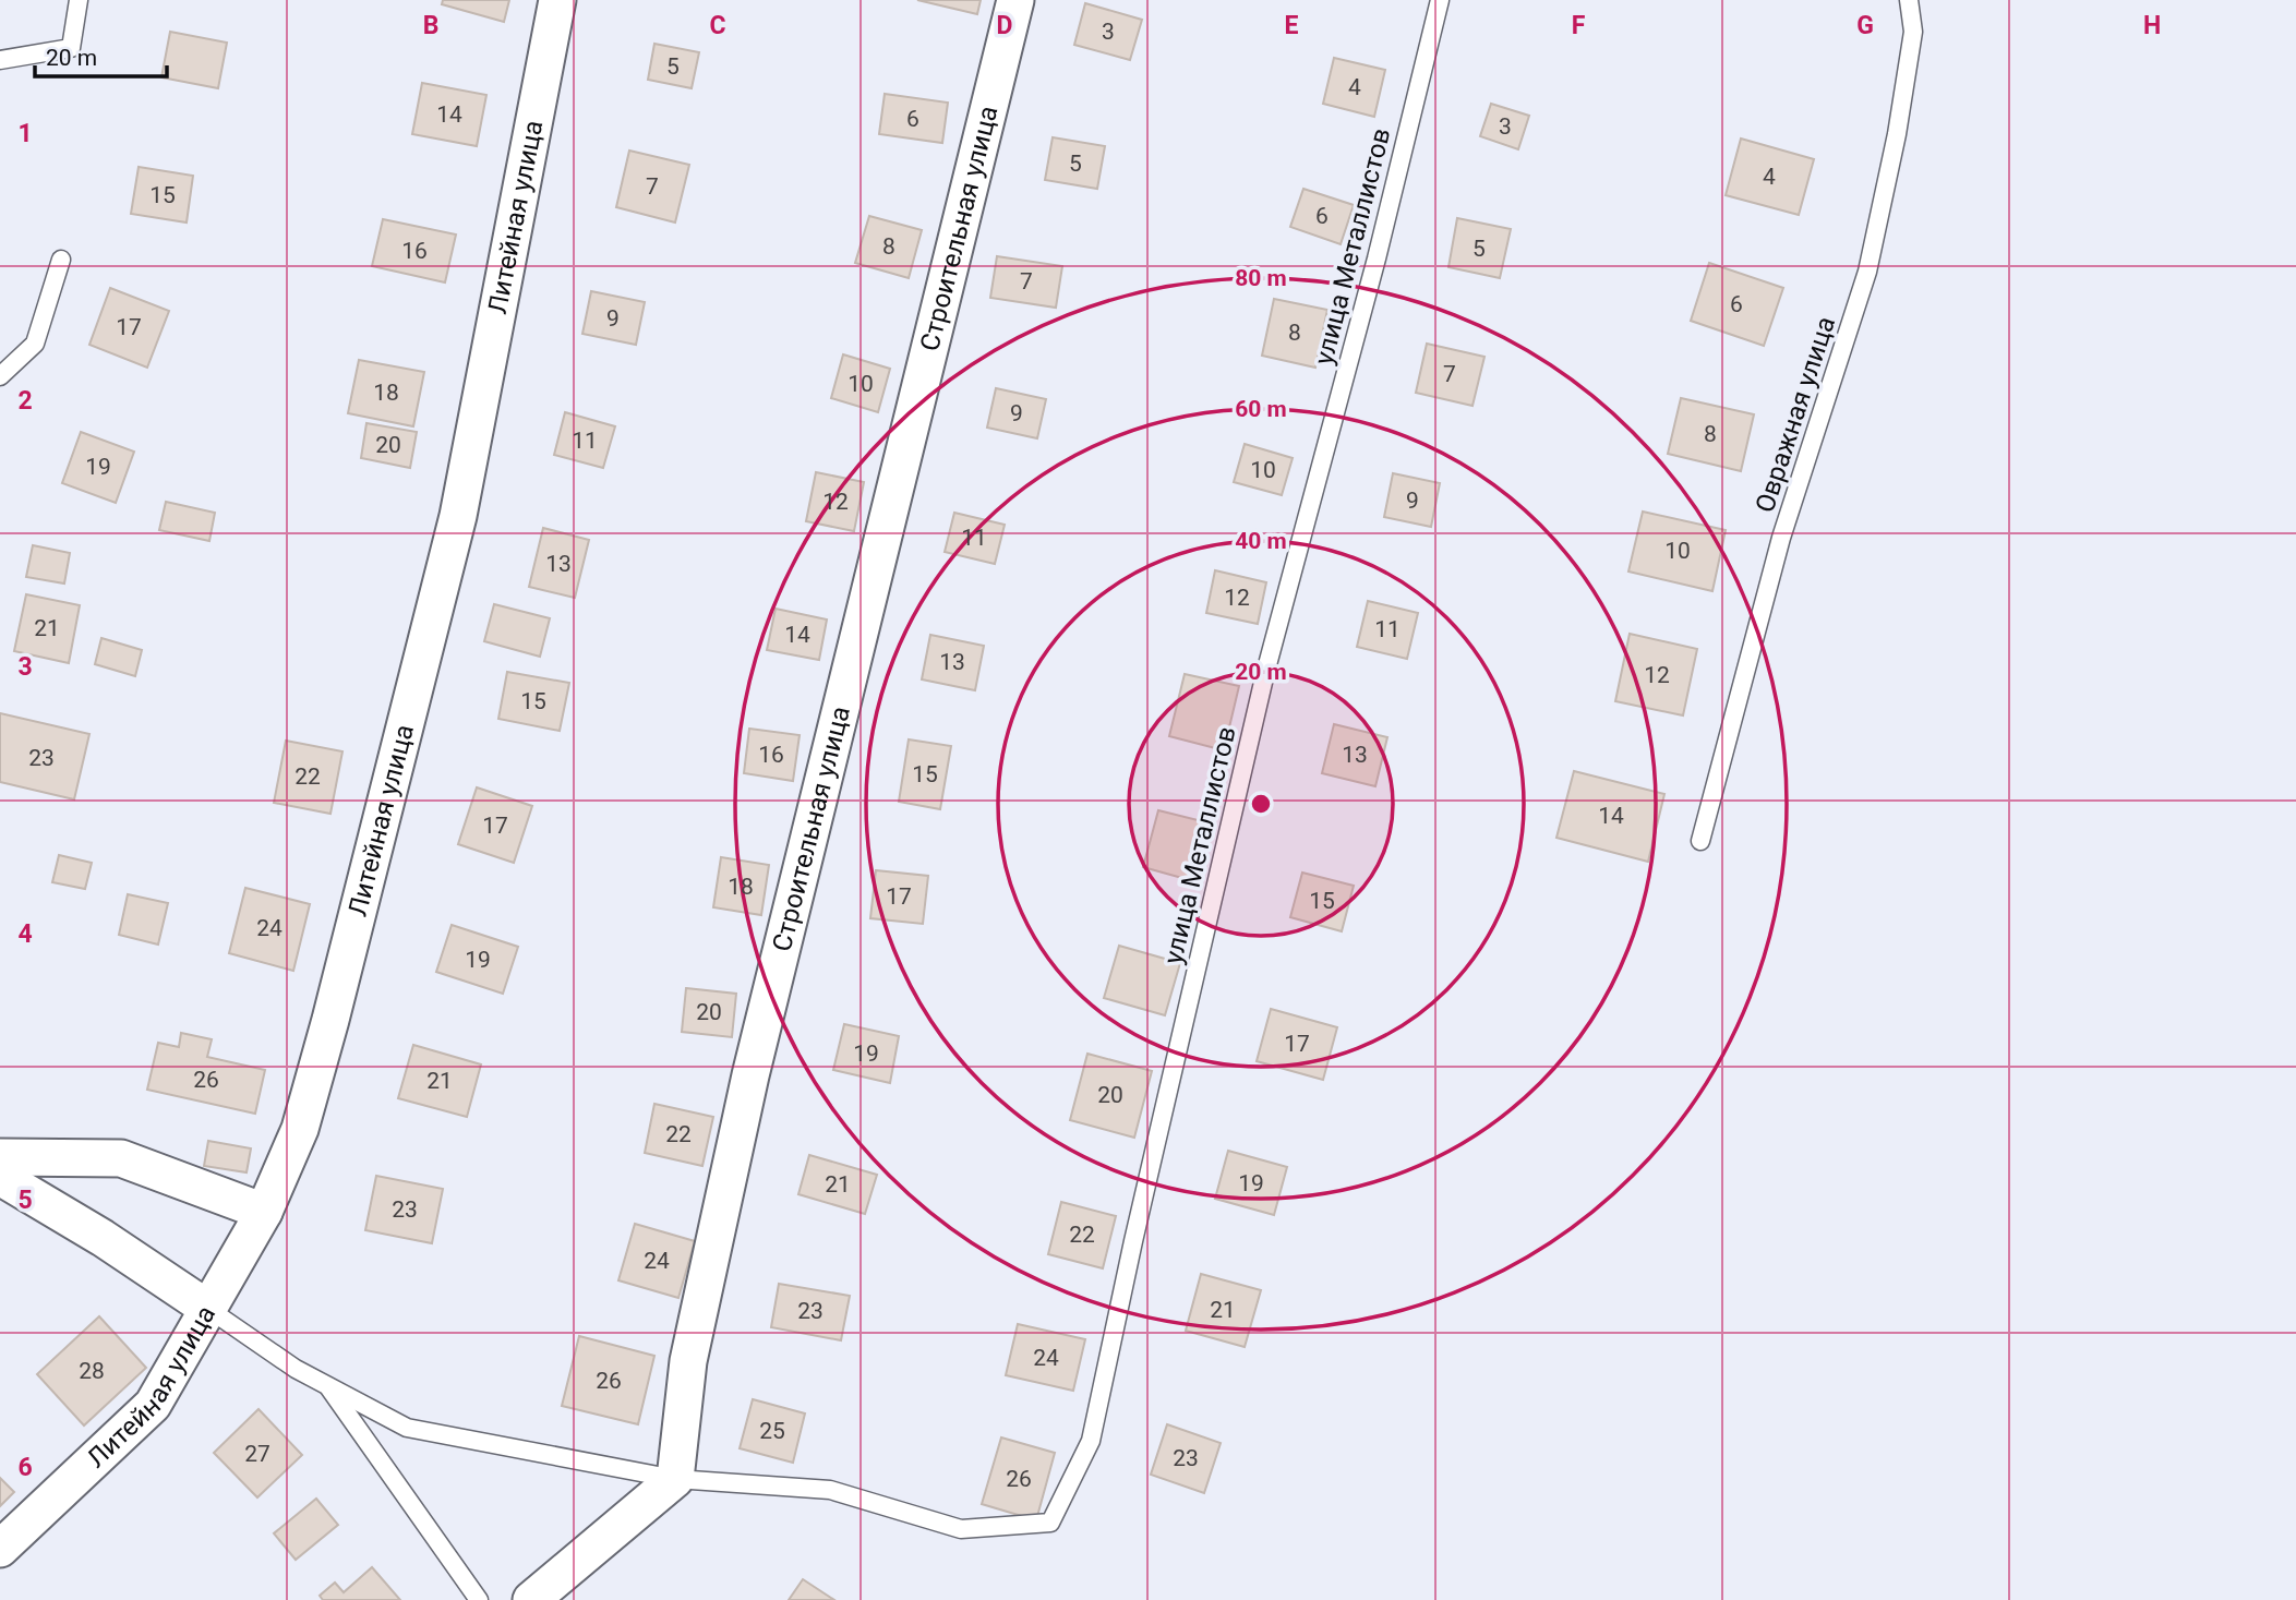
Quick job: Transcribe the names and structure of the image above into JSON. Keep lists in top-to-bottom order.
{
  "streets": {
    "street": ["Литейная улица", "Строительная улица"],
    "lane": ["улица Металлистов", "Овражная улица"]
  },
  "crossings": [
    ["Строительная улица", "улица Металлистов"]
  ],
  "house_numbers": [
    "3",
    "5",
    "4",
    "14",
    "6",
    "3",
    "5",
    "4",
    "7",
    "15",
    "6",
    "8",
    "5",
    "16",
    "7",
    "6",
    "9",
    "17",
    "8",
    "7",
    "10",
    "18",
    "9",
    "8",
    "11",
    "20",
    "19",
    "10",
    "9",
    "12",
    "11",
    "10",
    "13",
    "12",
    "21",
    "11",
    "14",
    "13",
    "12",
    "15",
    "16",
    "13",
    "23",
    "15",
    "22",
    "14",
    "17",
    "18",
    "17",
    "15",
    "24",
    "19",
    "20",
    "17",
    "19",
    "26",
    "21",
    "20",
    "22",
    "19",
    "21",
    "23",
    "22",
    "24",
    "21",
    "23",
    "24",
    "28",
    "26",
    "25",
    "27",
    "23",
    "26"
  ],
  "scale_bar": "20 m",
  "grid": {
    "columns": [
      "B",
      "C",
      "D",
      "E",
      "F",
      "G",
      "H"
    ],
    "rows": [
      "1",
      "2",
      "3",
      "4",
      "5",
      "6"
    ]
  },
  "rings": [
    "80 m",
    "60 m",
    "40 m",
    "20 m"
  ]
}
